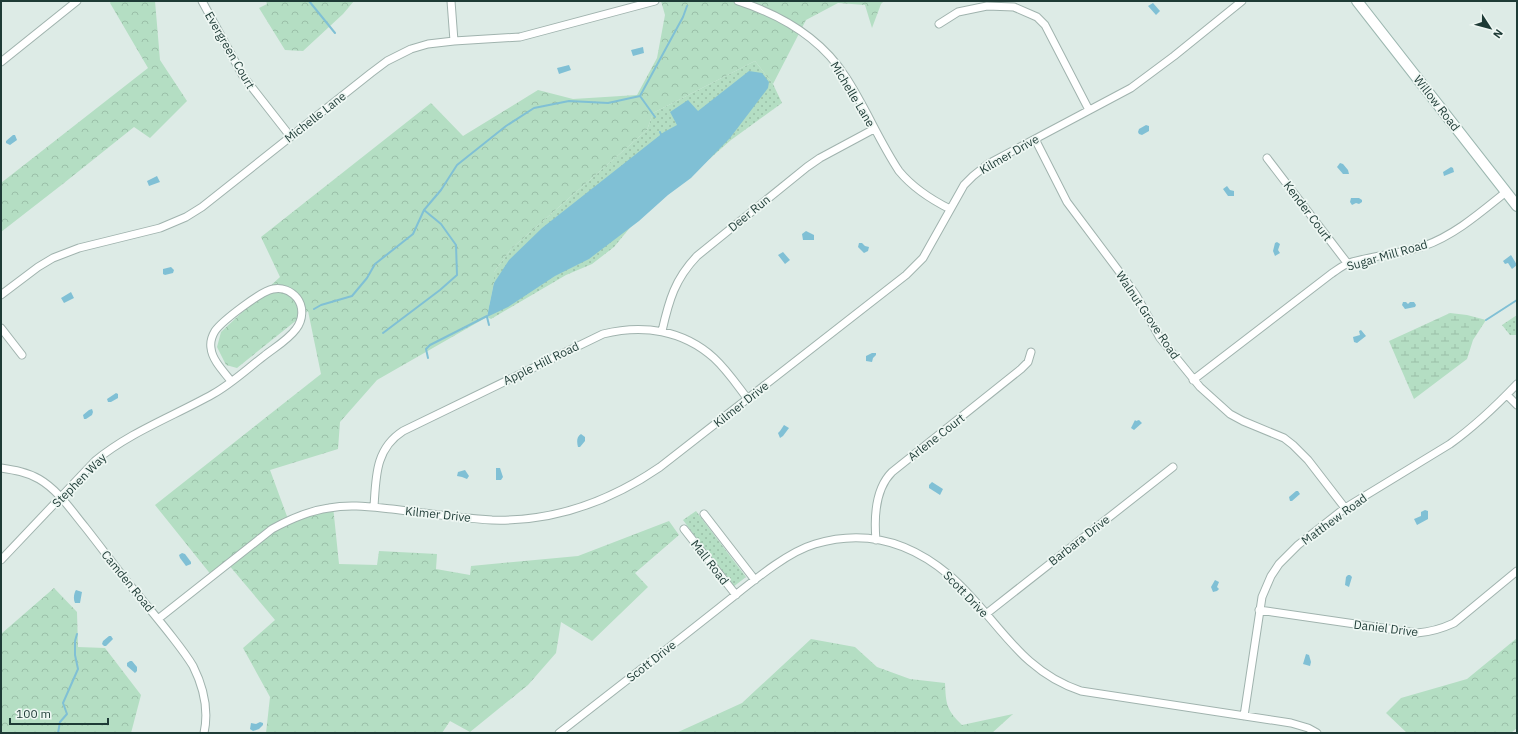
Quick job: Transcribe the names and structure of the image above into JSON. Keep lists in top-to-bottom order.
{
  "streets": {
    "street": [
      "Evergreen Court",
      "Michelle Lane",
      "Willow Road",
      "Kilmer Drive",
      "Kender Court",
      "Deer Run",
      "Sugar Mill Road",
      "Walnut Grove Road",
      "Apple Hill Road",
      "Arlene Court",
      "Stephen Way",
      "Matthew Road",
      "Barbara Drive",
      "Mall Road",
      "Camden Road",
      "Scott Drive",
      "Daniel Drive"
    ]
  },
  "crossings": [
    ["Evergreen Court", "Michelle Lane"],
    ["Michelle Lane", "Kilmer Drive"],
    ["Michelle Lane", "Deer Run"],
    ["Willow Road", "Sugar Mill Road"],
    ["Kilmer Drive", "Walnut Grove Road"],
    ["Kilmer Drive", "Apple Hill Road"],
    ["Kilmer Drive", "Camden Road"],
    ["Kender Court", "Sugar Mill Road"],
    ["Deer Run", "Apple Hill Road"],
    ["Sugar Mill Road", "Walnut Grove Road"],
    ["Walnut Grove Road", "Matthew Road"],
    ["Arlene Court", "Scott Drive"],
    ["Stephen Way", "Camden Road"],
    ["Matthew Road", "Scott Drive"],
    ["Matthew Road", "Daniel Drive"],
    ["Barbara Drive", "Scott Drive"],
    ["Mall Road", "Scott Drive"]
  ],
  "scale_bar": "100 m",
  "north": "bottom right"
}
